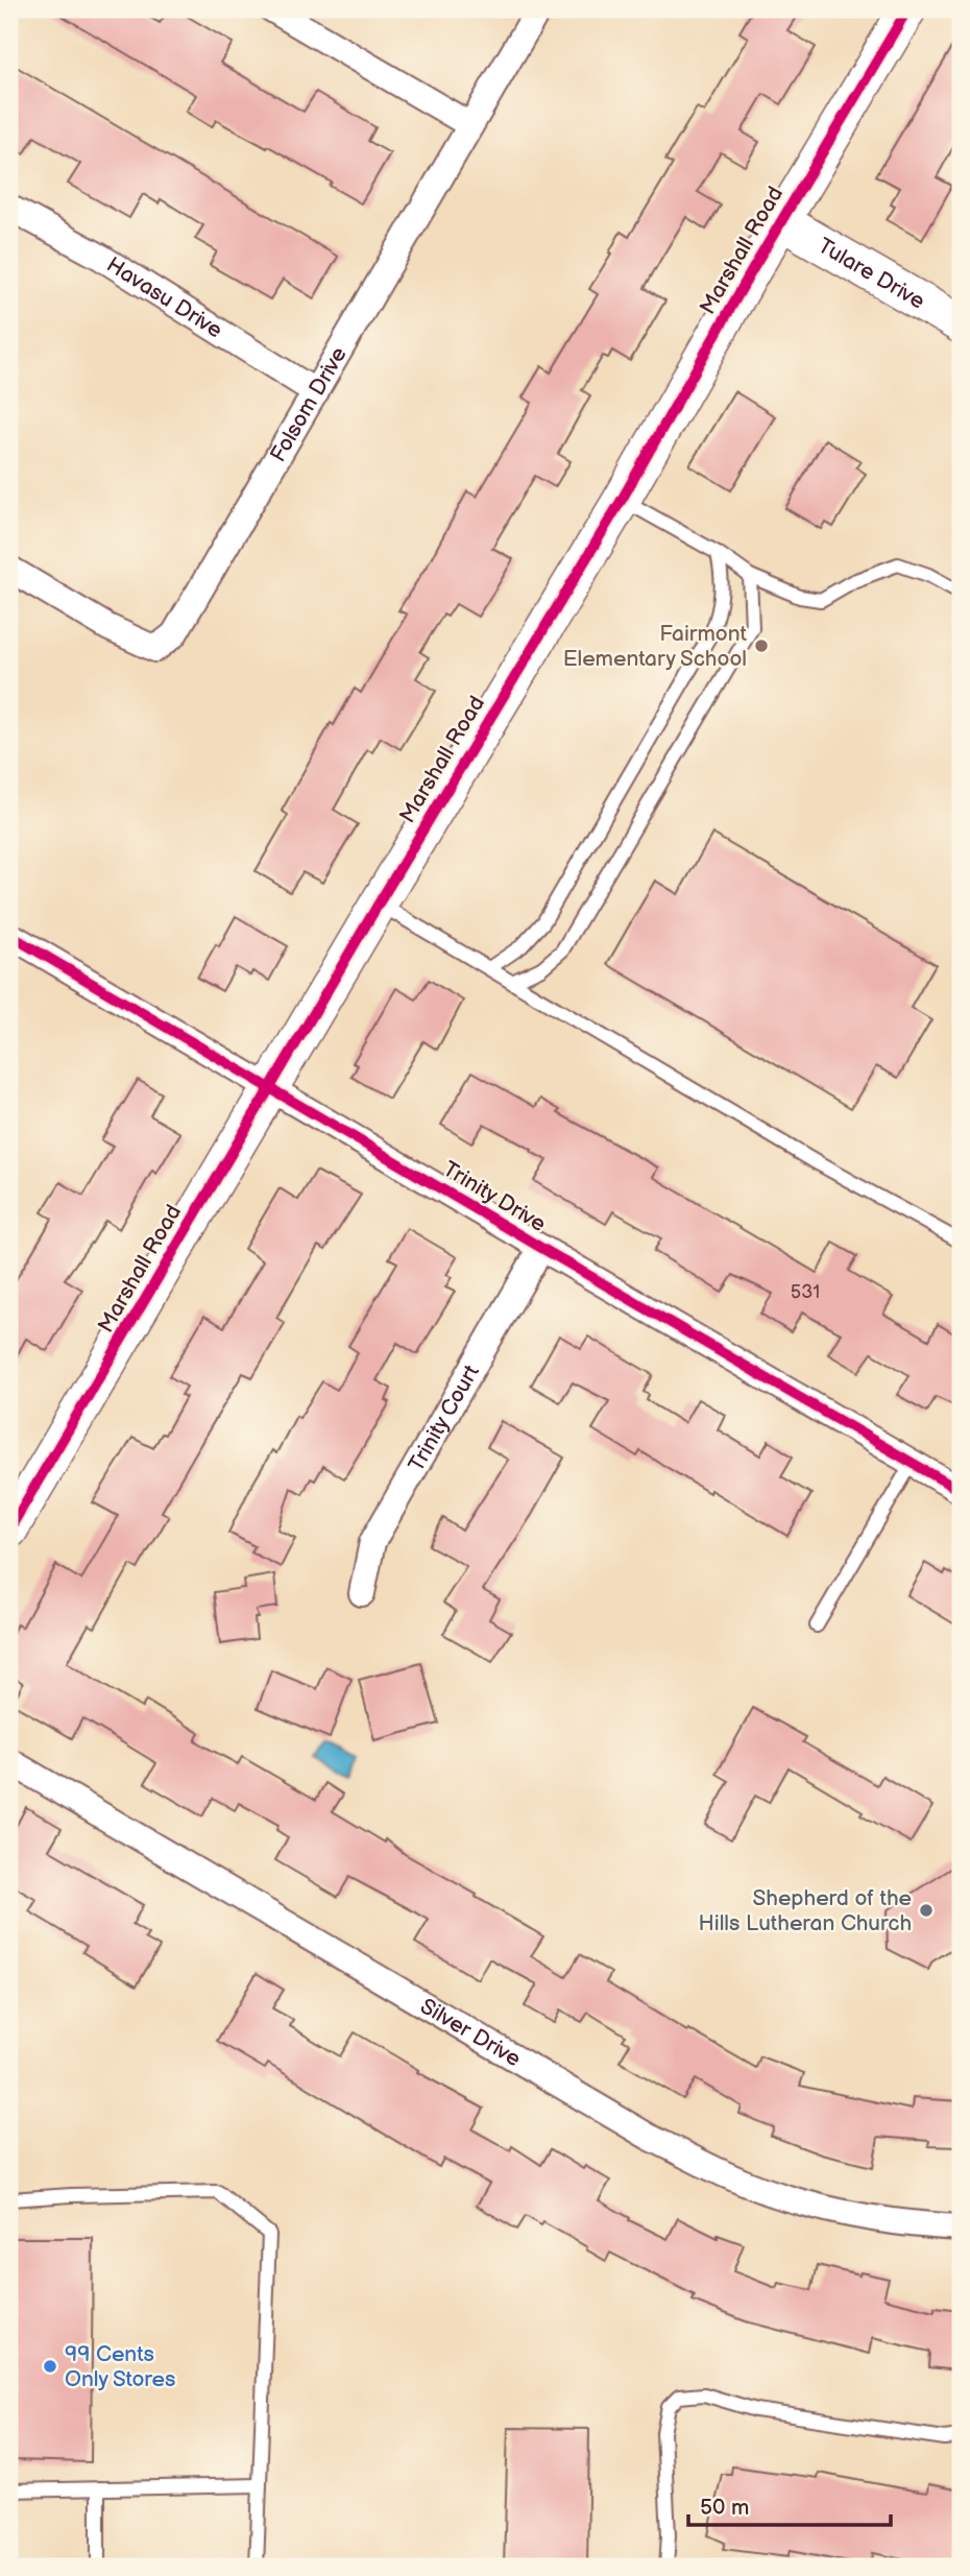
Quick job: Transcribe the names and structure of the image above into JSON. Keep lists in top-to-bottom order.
{
  "streets": {
    "street": [
      "Marshall Road",
      "Tulare Drive",
      "Havasu Drive",
      "Folsom Drive",
      "Trinity Drive",
      "Trinity Court",
      "Silver Drive"
    ]
  },
  "crossings": [
    ["Marshall Road", "Tulare Drive"],
    ["Marshall Road", "Trinity Drive"],
    ["Havasu Drive", "Folsom Drive"],
    ["Trinity Drive", "Trinity Court"]
  ],
  "places": ["Fairmont Elementary School", "Shepherd of the Hills Lutheran Church", "99 Cents Only Stores"],
  "house_numbers": ["531"],
  "scale_bar": "50 m"
}
